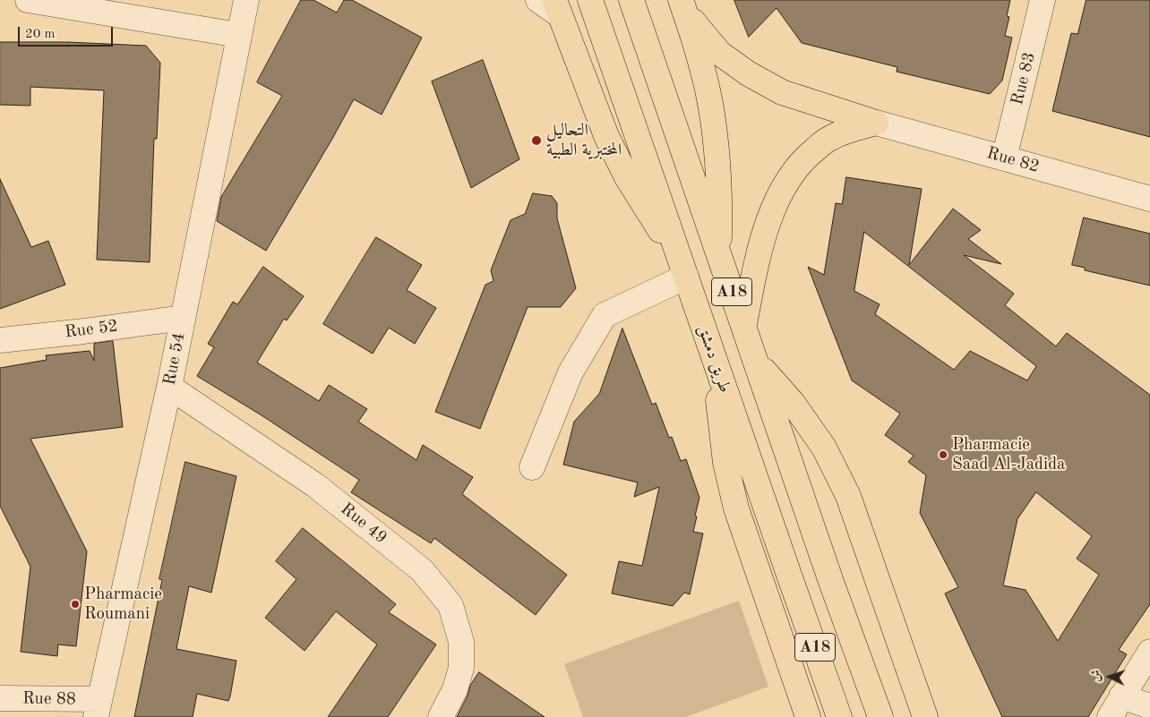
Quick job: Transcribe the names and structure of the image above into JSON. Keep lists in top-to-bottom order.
{
  "streets": {
    "highway": ["A18", "طريق دمشق"],
    "street": [
      "Rue 83",
      "Rue 82",
      "Rue 52",
      "Rue 54",
      "Rue 49",
      "Rue 88"
    ]
  },
  "crossings": [
    ["Rue 83", "Rue 82"],
    ["Rue 52", "Rue 54"],
    ["Rue 54", "Rue 49"],
    ["Rue 54", "Rue 88"]
  ],
  "places": ["التحاليل المختبرية الطبية", "Pharmacie Saad Al-Jadida", "Pharmacie Roumani"],
  "scale_bar": "20 m",
  "north": "left"
}
